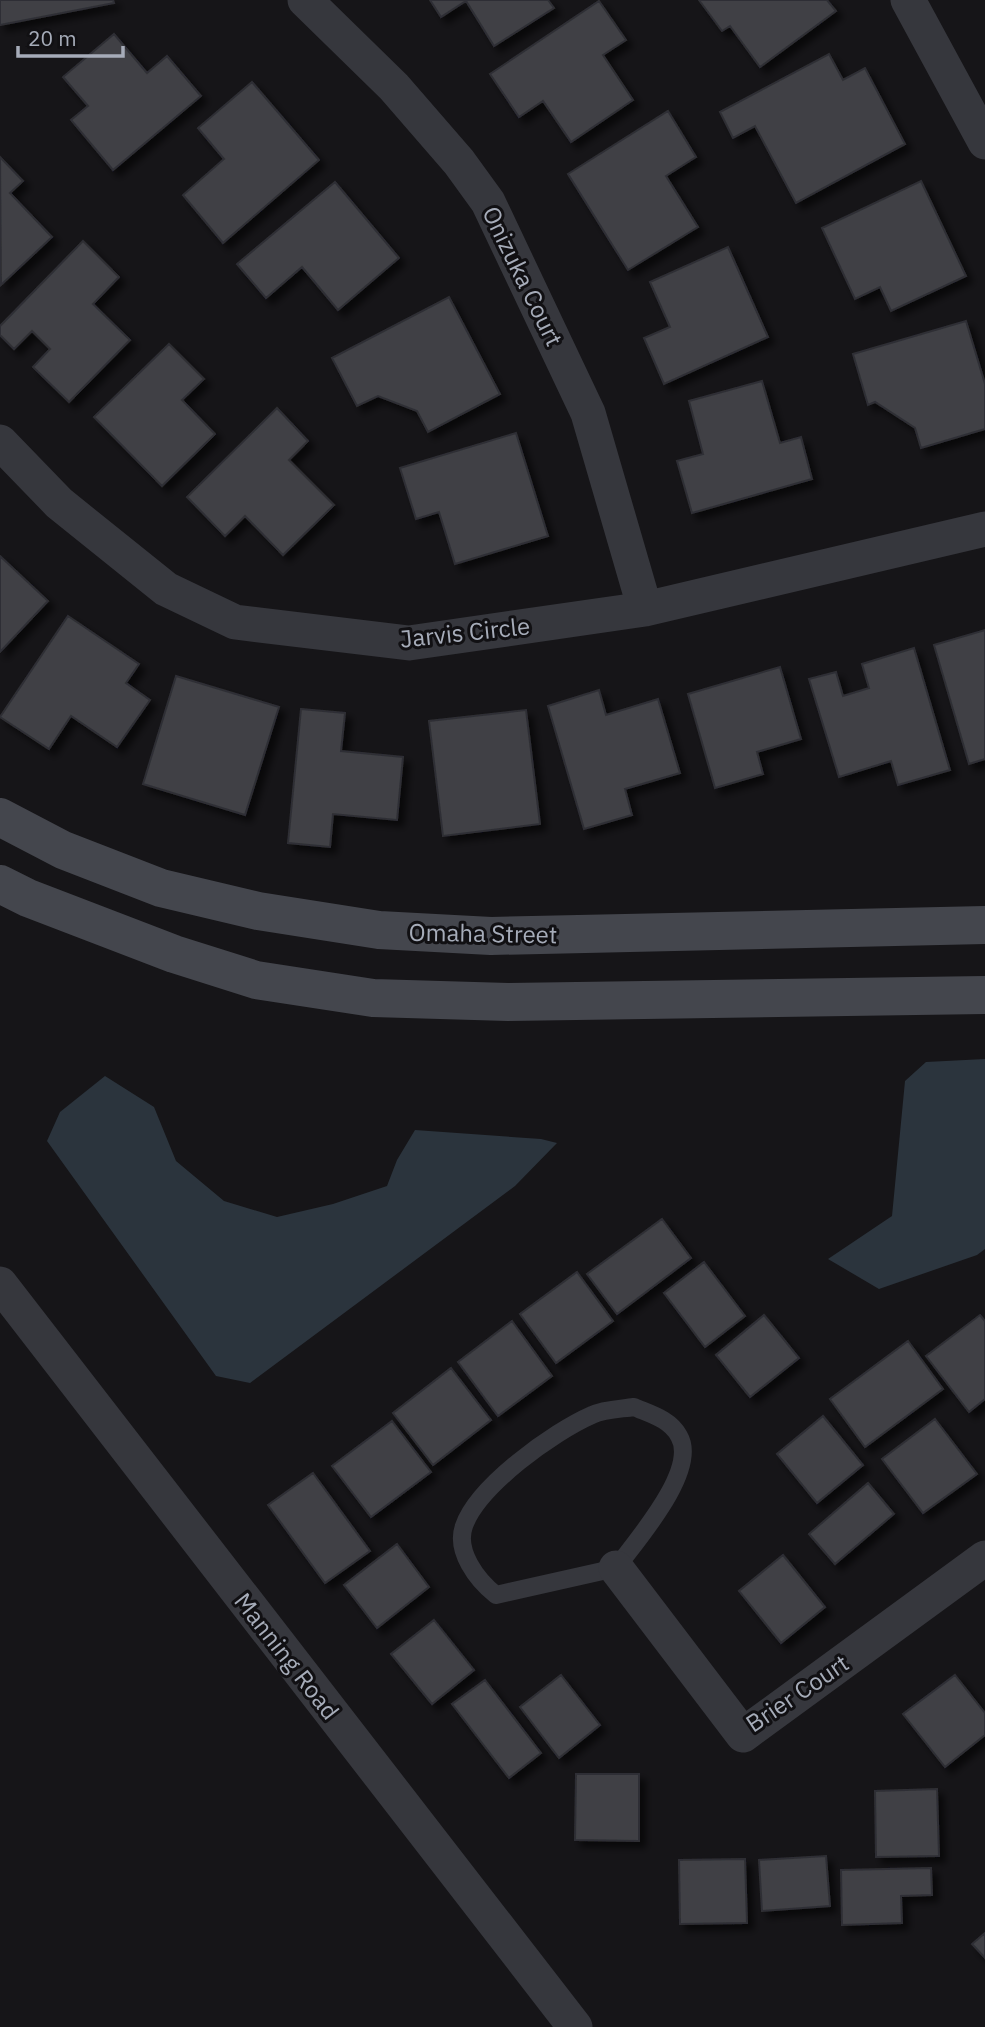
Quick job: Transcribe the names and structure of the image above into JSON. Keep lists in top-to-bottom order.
{
  "streets": {
    "main road": ["Omaha Street"],
    "street": [
      "Onizuka Court",
      "Jarvis Circle",
      "Manning Road",
      "Brier Court"
    ]
  },
  "crossings": [
    ["Onizuka Court", "Jarvis Circle"]
  ],
  "scale_bar": "20 m"
}
